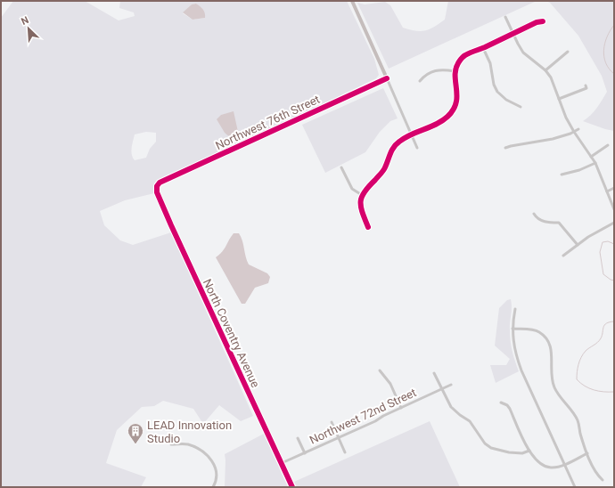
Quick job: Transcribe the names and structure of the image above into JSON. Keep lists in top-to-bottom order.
{
  "streets": {
    "street": ["Northwest 76th Street", "North Coventry Avenue", "Northwest 72nd Street"]
  },
  "crossings": [
    ["Northwest 76th Street", "North Coventry Avenue"],
    ["North Coventry Avenue", "Northwest 72nd Street"]
  ],
  "places": {
    "building": ["LEAD Innovation Studio"]
  },
  "north": "top left"
}
